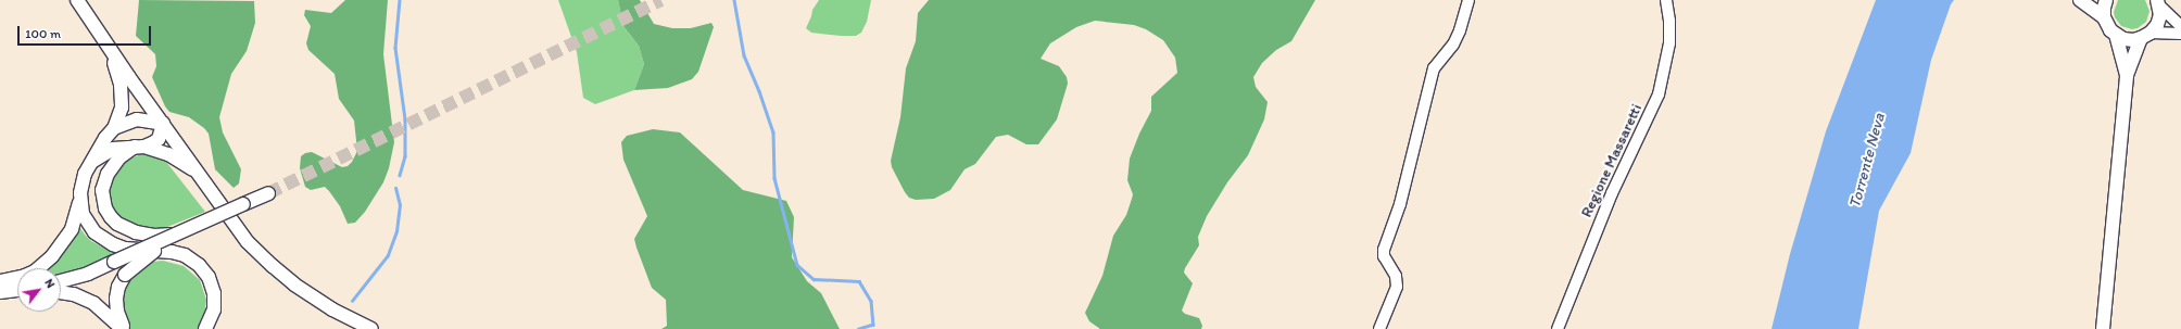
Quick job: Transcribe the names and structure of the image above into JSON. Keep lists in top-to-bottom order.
{
  "streets": {
    "street": ["Regione Massaretti"]
  },
  "water": ["Torrente Neva"],
  "scale_bar": "100 m",
  "north": "top right"
}
